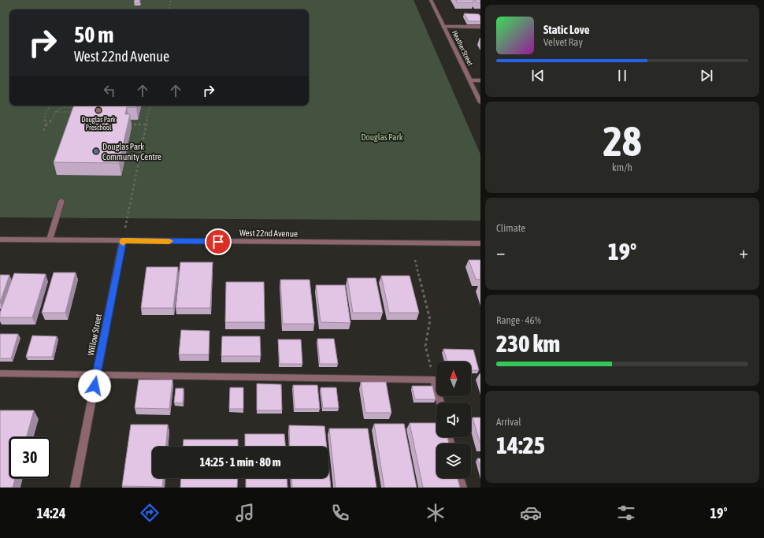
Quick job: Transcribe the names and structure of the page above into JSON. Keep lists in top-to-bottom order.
{
  "streets": {
    "street": ["Heather Street", "West 22nd Avenue", "Willow Street"]
  },
  "crossings": [
    ["West 22nd Avenue", "Willow Street"]
  ],
  "parks": ["Douglas Park"],
  "places": ["Douglas Park Preschool", "Douglas Park Community Centre"],
  "north": "top",
  "page": {
    "turn": ["50 m", "West 22nd Avenue"],
    "song": ["Static Love", "Velvet Ray"],
    "tile": [
      ["28", "km/h"],
      "Climate",
      ["Range · 46%", "230 km"],
      ["Arrival", "14:25"]
    ],
    "heat": ["−", "19°", "+"],
    "limit": "30",
    "trip": "14:25 · 1 min · 80 m",
    "tabs": ["14:24", "19°"]
  }
}
